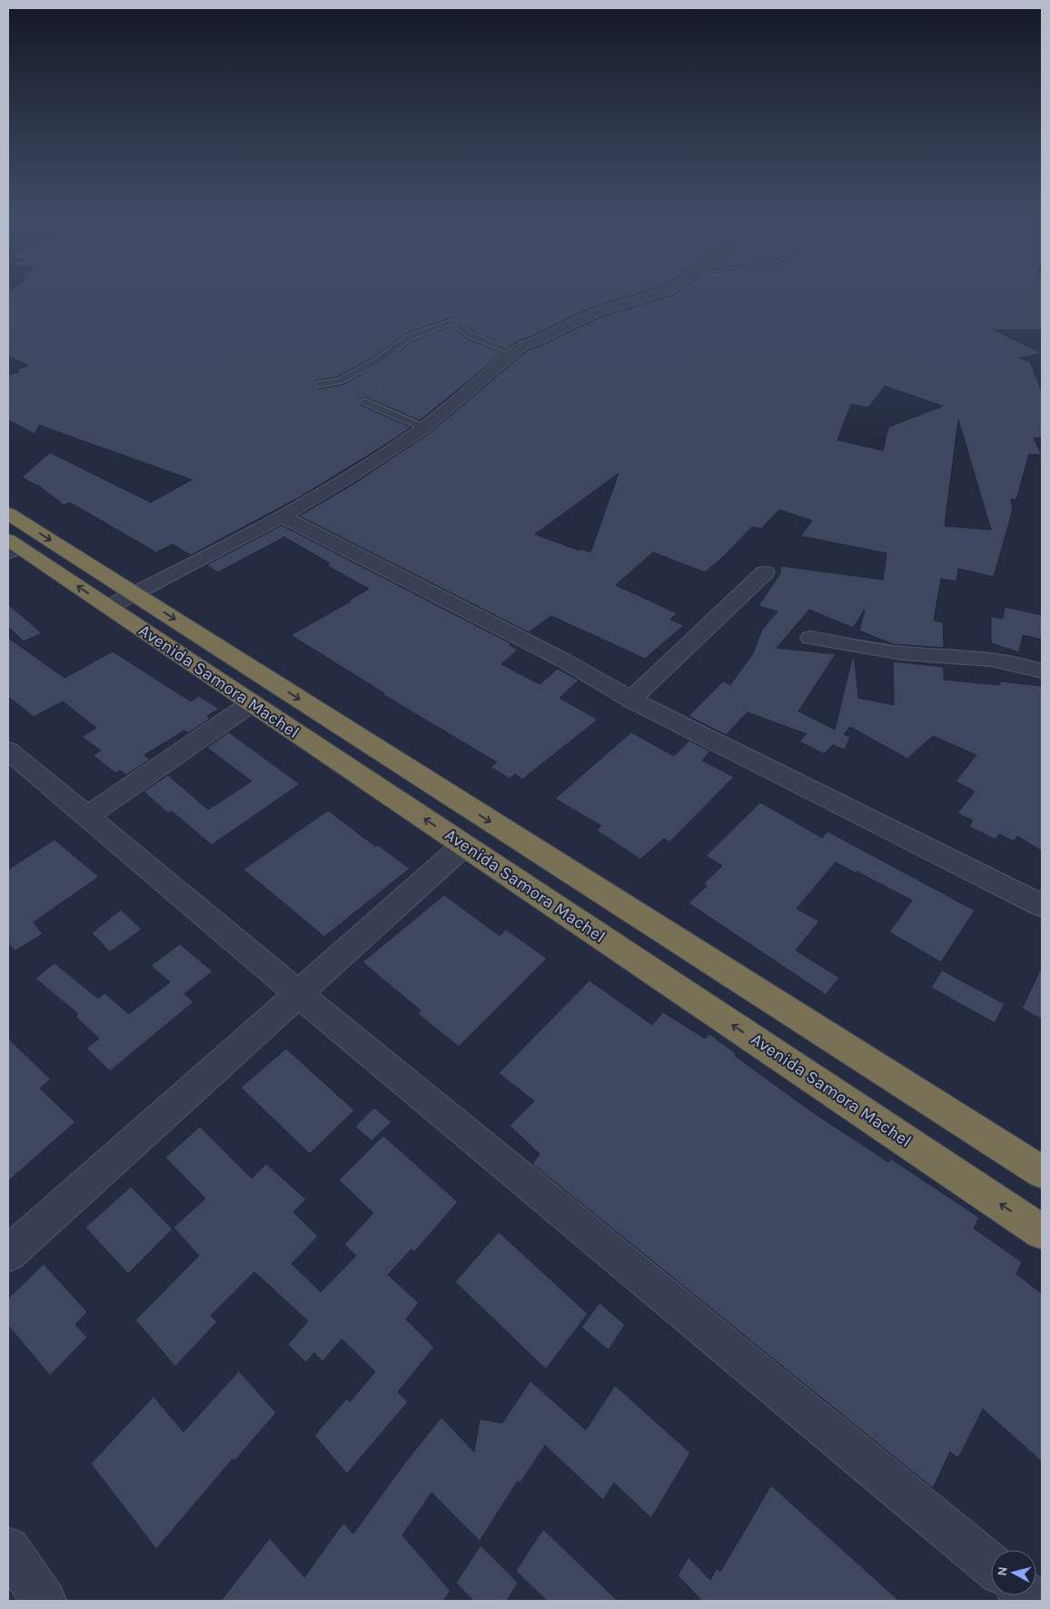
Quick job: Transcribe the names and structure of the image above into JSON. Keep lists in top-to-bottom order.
{
  "streets": {
    "highway": ["Avenida Samora Machel"]
  },
  "north": "left"
}
